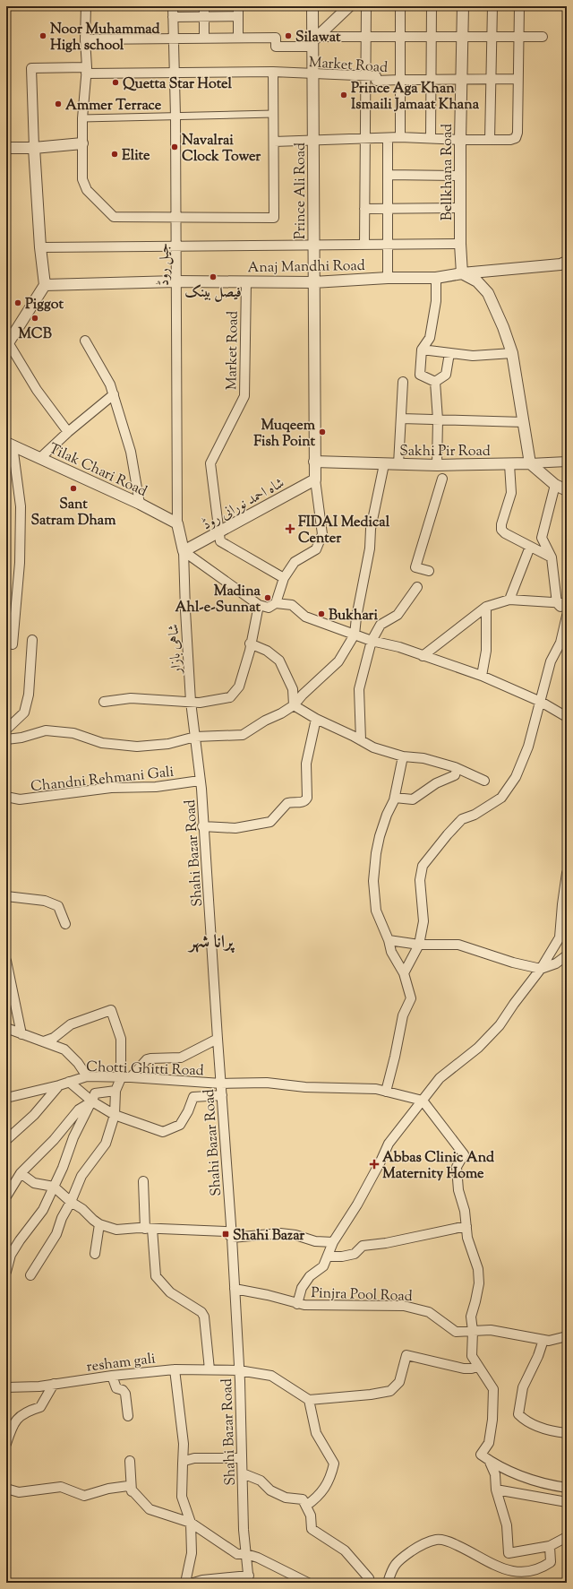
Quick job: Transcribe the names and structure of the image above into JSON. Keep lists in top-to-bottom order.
{
  "streets": {
    "street": [
      "Market Road",
      "Bellkhana Road",
      "Prince Ali Road",
      "جیل روڈ",
      "Anaj Mandhi Road",
      "Sakhi Pir Road",
      "Tilak Chari Road",
      "شاہ احمد نورانی روڈ",
      "شاہی بازار",
      "Chandni Rehmani Gali",
      "Shahi Bazar Road",
      "Chotti Ghitti Road",
      "Pinjra Pool Road",
      "resham gali"
    ]
  },
  "crossings": [
    ["Market Road", "Bellkhana Road"],
    ["Market Road", "Prince Ali Road"],
    ["Market Road", "جیل روڈ"],
    ["Market Road", "Anaj Mandhi Road"],
    ["Market Road", "شاہ احمد نورانی روڈ"],
    ["Bellkhana Road", "Anaj Mandhi Road"],
    ["Prince Ali Road", "Anaj Mandhi Road"],
    ["Prince Ali Road", "Sakhi Pir Road"],
    ["Prince Ali Road", "شاہ احمد نورانی روڈ"],
    ["جیل روڈ", "Anaj Mandhi Road"],
    ["جیل روڈ", "Tilak Chari Road"],
    ["شاہ احمد نورانی روڈ", "شاہی بازار"],
    ["شاہی بازار", "Shahi Bazar Road"],
    ["Chandni Rehmani Gali", "Shahi Bazar Road"],
    ["Shahi Bazar Road", "Chotti Ghitti Road"],
    ["Shahi Bazar Road", "Pinjra Pool Road"],
    ["Shahi Bazar Road", "resham gali"]
  ],
  "districts": ["پرانا شہر"],
  "places": {
    "other": [
      "Noor Muhammad High school",
      "Silawat",
      "Quetta Star Hotel",
      "Prince Aga Khan Ismaili Jamaat Khana",
      "Ammer Terrace",
      "Navalrai Clock Tower",
      "Elite",
      "فیصل بینک",
      "Piggot",
      "MCB",
      "Muqeem Fish Point",
      "Sant Satram Dham",
      "Madina Ahl-e-Sunnat",
      "Bukhari"
    ],
    "health": ["FIDAI Medical Center", "Abbas Clinic And Maternity Home"],
    "transit": ["Shahi Bazar"]
  }
}
